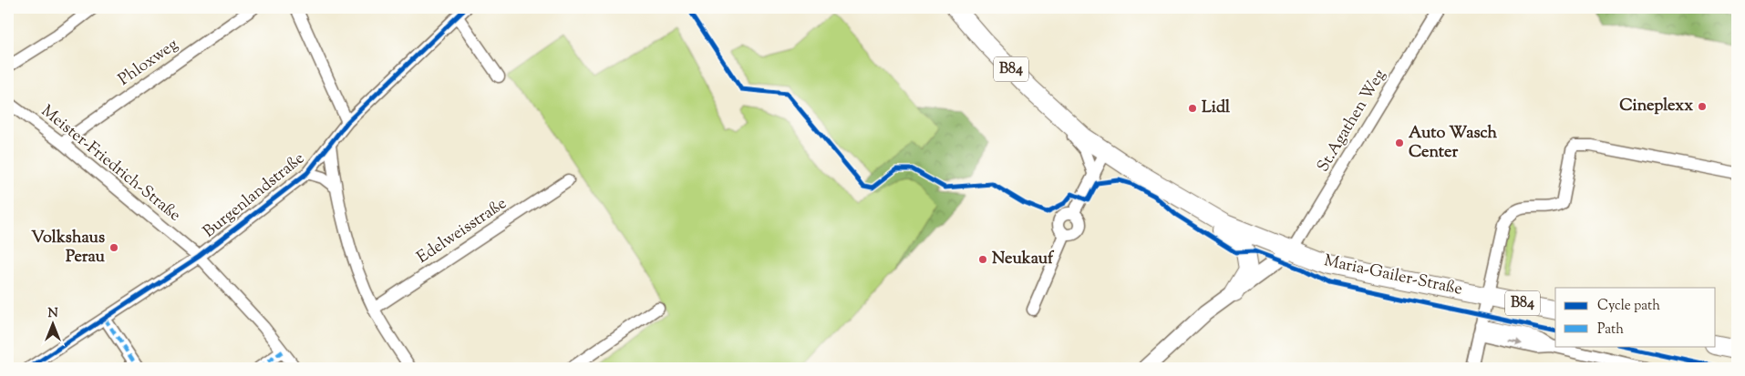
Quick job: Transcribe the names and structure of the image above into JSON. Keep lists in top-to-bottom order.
{
  "streets": {
    "main road": ["B84", "Maria-Gailer-Straße"],
    "street": [
      "Phloxweg",
      "St.Agathen Weg",
      "Meister-Friedrich-Straße",
      "Burgenlandstraße",
      "Edelweisstraße"
    ]
  },
  "crossings": [
    ["Phloxweg", "Meister-Friedrich-Straße"],
    ["St.Agathen Weg", "Maria-Gailer-Straße"],
    ["Meister-Friedrich-Straße", "Burgenlandstraße"]
  ],
  "places": [
    "Cineplexx",
    "Lidl",
    "Auto Wasch Center",
    "Volkshaus Perau",
    "Neukauf"
  ],
  "legend": ["Cycle path", "Path"],
  "north": "top"
}
